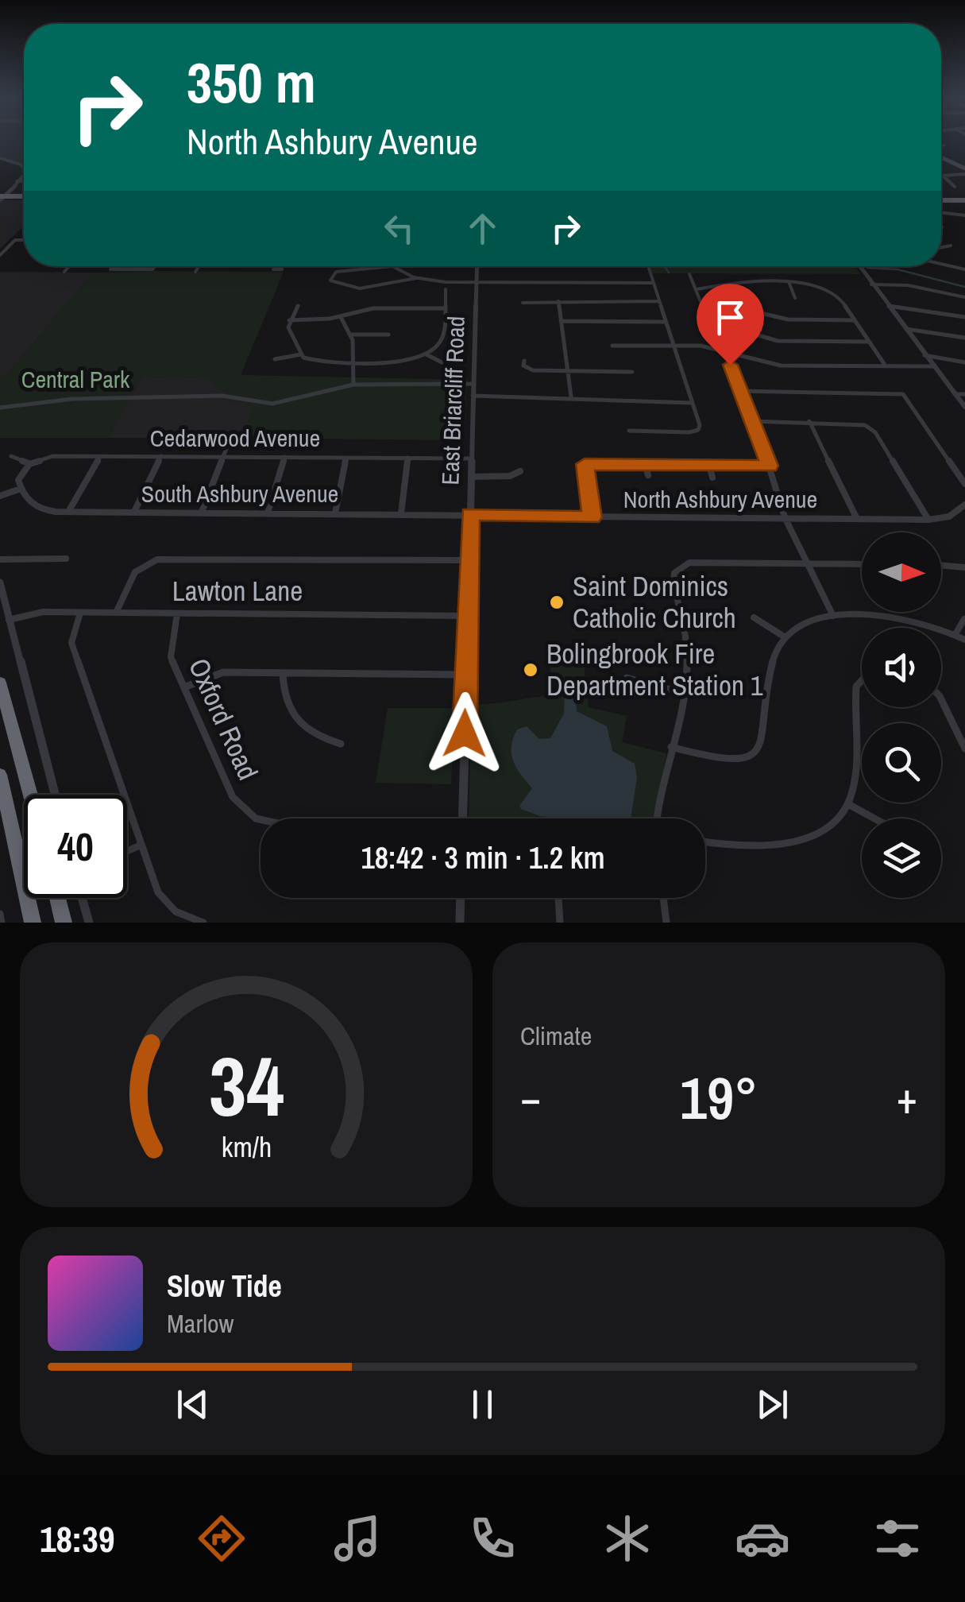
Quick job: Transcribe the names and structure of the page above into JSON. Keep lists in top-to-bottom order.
{
  "streets": {
    "street": [
      "East Briarcliff Road",
      "Cedarwood Avenue",
      "South Ashbury Avenue",
      "North Ashbury Avenue",
      "Lawton Lane",
      "Oxford Road"
    ]
  },
  "crossings": [
    ["East Briarcliff Road", "Cedarwood Avenue"],
    ["East Briarcliff Road", "South Ashbury Avenue"],
    ["East Briarcliff Road", "North Ashbury Avenue"],
    ["East Briarcliff Road", "Lawton Lane"],
    ["South Ashbury Avenue", "North Ashbury Avenue"],
    ["Lawton Lane", "Oxford Road"]
  ],
  "parks": ["Central Park"],
  "places": ["Saint Dominics Catholic Church", "Bolingbrook Fire Department Station 1"],
  "north": "right",
  "page": {
    "turn": ["350 m", "North Ashbury Avenue"],
    "limit": "40",
    "trip": "18:42 · 3 min · 1.2 km",
    "tile": "Climate",
    "heat": ["−", "19°", "+"],
    "song": ["Slow Tide", "Marlow"],
    "tabs": "18:39",
    "gauge": ["34", "km/h"]
  }
}
